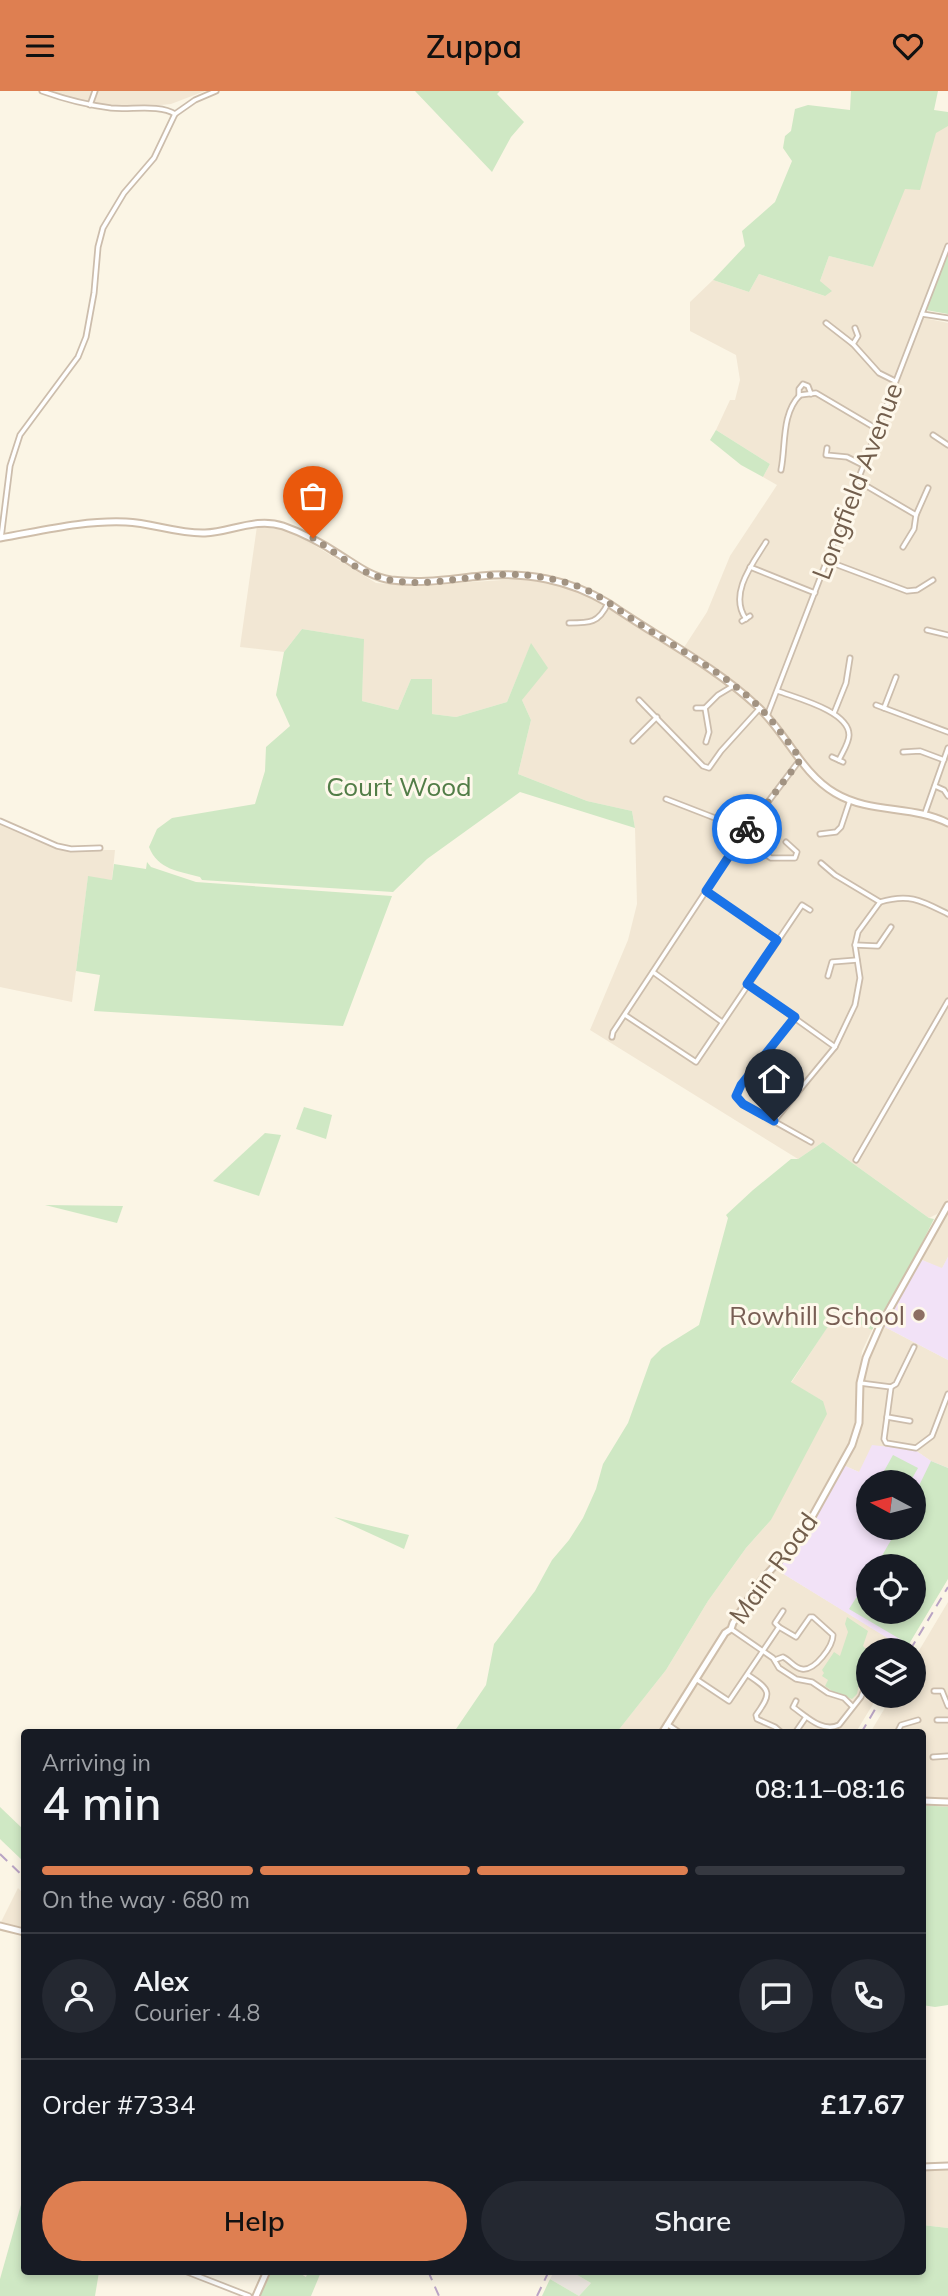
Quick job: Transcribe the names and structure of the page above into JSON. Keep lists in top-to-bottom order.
{
  "streets": {
    "street": ["Longfield Avenue", "Main Road"]
  },
  "parks": ["Court Wood"],
  "places": ["Rowhill School"],
  "north": "left",
  "page": {
    "header": "Zuppa",
    "heading": ["4 min", "Arriving in", "08:11–08:16"],
    "panel": [
      "Alex",
      "Courier · 4.8",
      "Order #7334",
      "£17.67"
    ],
    "bar": "On the way · 680 m",
    "buttons": ["Help", "Share"]
  }
}
